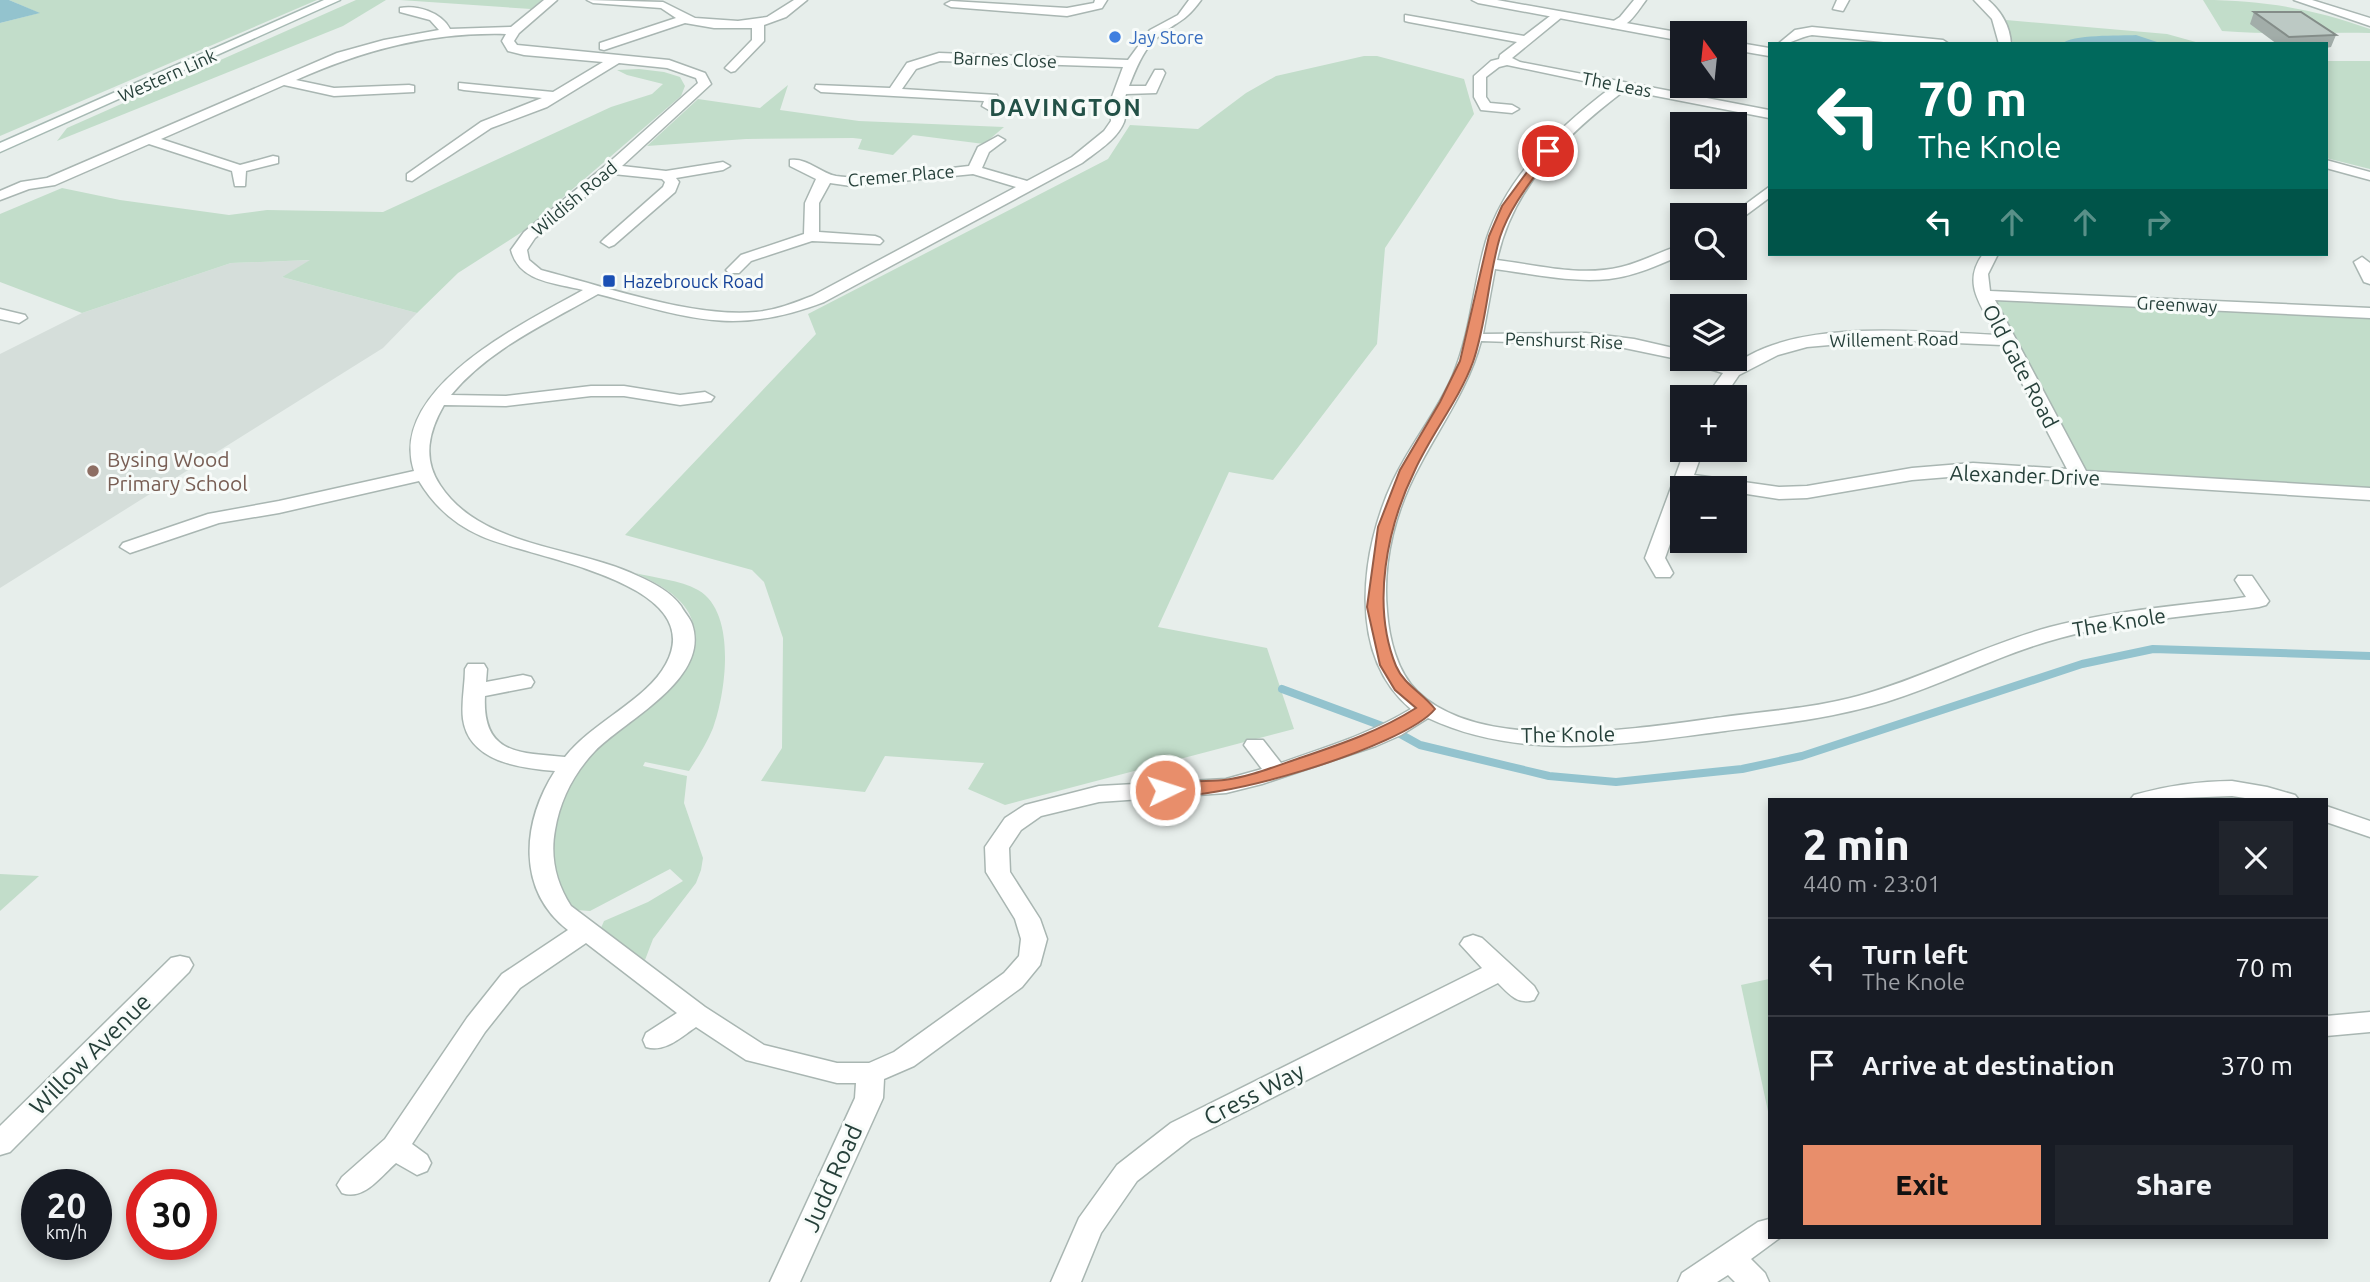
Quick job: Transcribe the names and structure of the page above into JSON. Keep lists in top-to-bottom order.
{
  "streets": {
    "street": [
      "Barnes Close",
      "Western Link",
      "The Leas",
      "Cremer Place",
      "Wildish Road",
      "Greenway",
      "Willement Road",
      "Penshurst Rise",
      "Old Gate Road",
      "Alexander Drive",
      "The Knole",
      "Willow Avenue",
      "Cress Way",
      "Judd Road"
    ]
  },
  "crossings": [
    ["Barnes Close", "Wildish Road"],
    ["The Leas", "The Knole"],
    ["Cremer Place", "Wildish Road"],
    ["Greenway", "Old Gate Road"],
    ["Willement Road", "Old Gate Road"],
    ["Old Gate Road", "Alexander Drive"]
  ],
  "districts": ["DAVINGTON"],
  "places": {
    "other": ["Jay Store", "Bysing Wood Primary School"],
    "transit": ["Hazebrouck Road"]
  },
  "north": "top",
  "page": {
    "map_buttons": ["+", "−"],
    "turn": ["70 m", "The Knole"],
    "heading": ["2 min", "440 m · 23:01"],
    "list": [
      {
        "name": "Turn left",
        "note": "The Knole",
        "value": "70 m"
      },
      {
        "name": "Arrive at destination",
        "value": "370 m"
      }
    ],
    "buttons": ["Exit", "Share"],
    "speed": "20 km/h",
    "limit": "30"
  }
}
